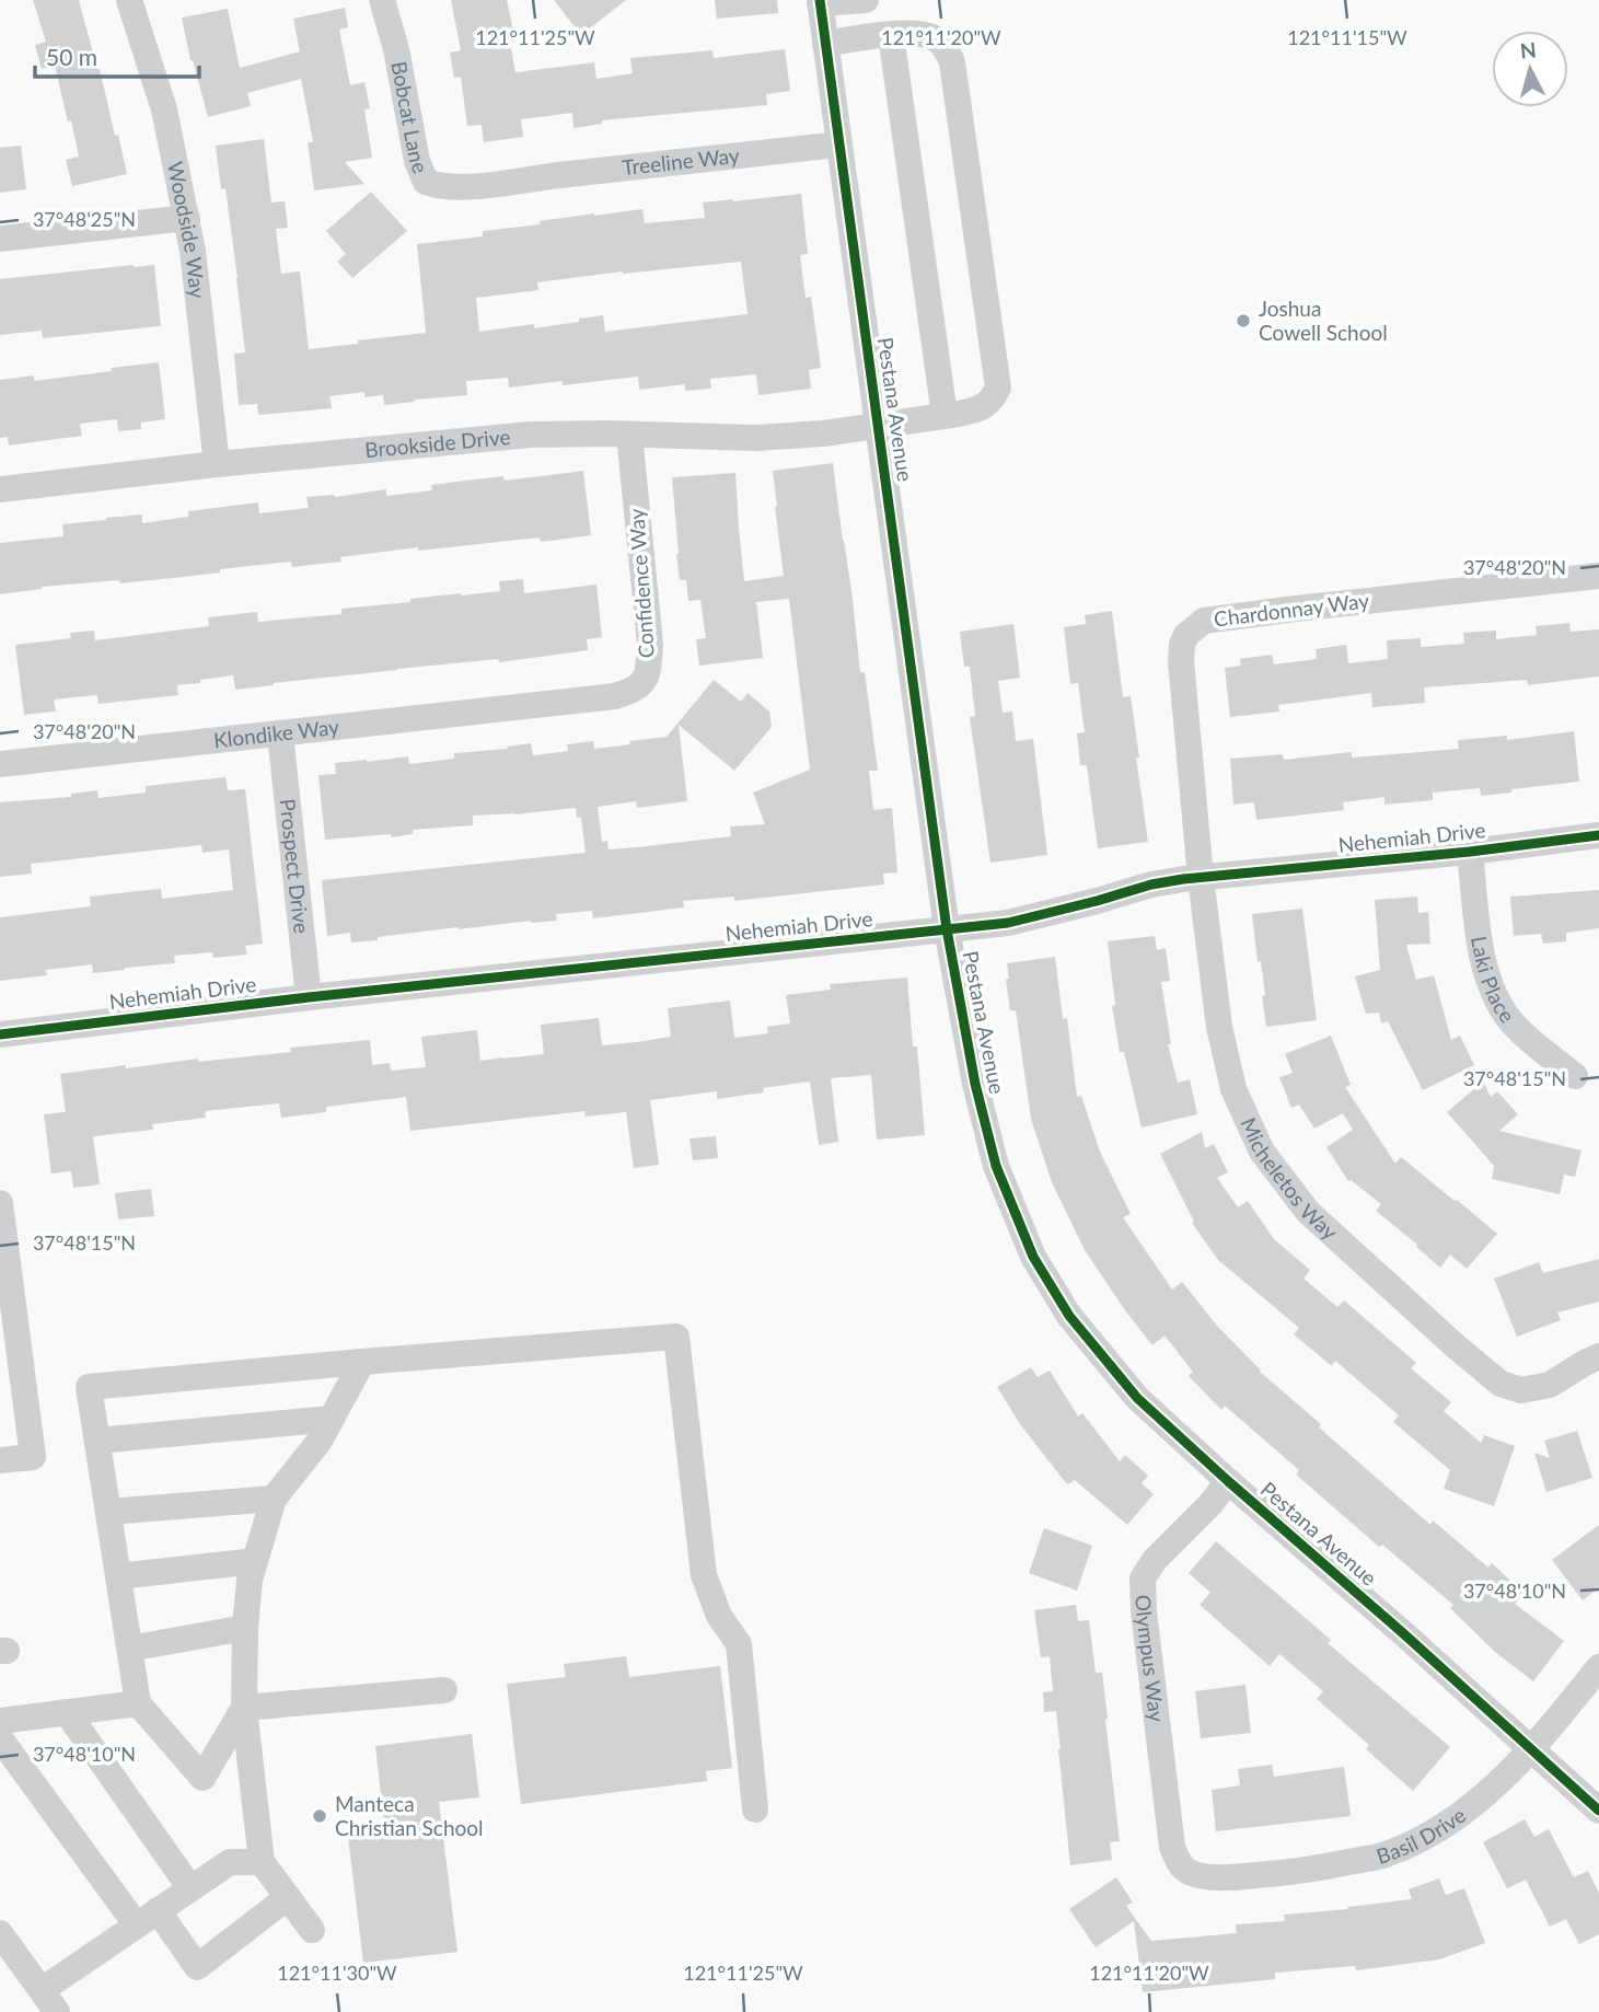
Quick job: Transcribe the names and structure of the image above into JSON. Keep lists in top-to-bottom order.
{
  "streets": {
    "street": [
      "Bobcat Lane",
      "Treeline Way",
      "Woodside Way",
      "Pestana Avenue",
      "Brookside Drive",
      "Confidence Way",
      "Chardonnay Way",
      "Klondike Way",
      "Nehemiah Drive",
      "Prospect Drive",
      "Laki Place",
      "Micheletos Way",
      "Olympus Way",
      "Basil Drive"
    ]
  },
  "crossings": [
    ["Bobcat Lane", "Treeline Way"],
    ["Treeline Way", "Pestana Avenue"],
    ["Woodside Way", "Brookside Drive"],
    ["Pestana Avenue", "Brookside Drive"],
    ["Pestana Avenue", "Nehemiah Drive"],
    ["Pestana Avenue", "Olympus Way"],
    ["Pestana Avenue", "Basil Drive"],
    ["Brookside Drive", "Confidence Way"],
    ["Confidence Way", "Klondike Way"],
    ["Chardonnay Way", "Nehemiah Drive"],
    ["Chardonnay Way", "Micheletos Way"],
    ["Klondike Way", "Prospect Drive"],
    ["Nehemiah Drive", "Prospect Drive"],
    ["Nehemiah Drive", "Laki Place"],
    ["Nehemiah Drive", "Micheletos Way"],
    ["Olympus Way", "Basil Drive"]
  ],
  "places": ["Joshua Cowell School", "Manteca Christian School"],
  "scale_bar": "50 m",
  "north": "top",
  "coordinates": [
    "121°11'25\"W",
    "121°11'20\"W",
    "121°11'15\"W",
    "37°48'25\"N",
    "37°48'20\"N",
    "37°48'15\"N",
    "37°48'10\"N",
    "121°11'30\"W"
  ]
}
